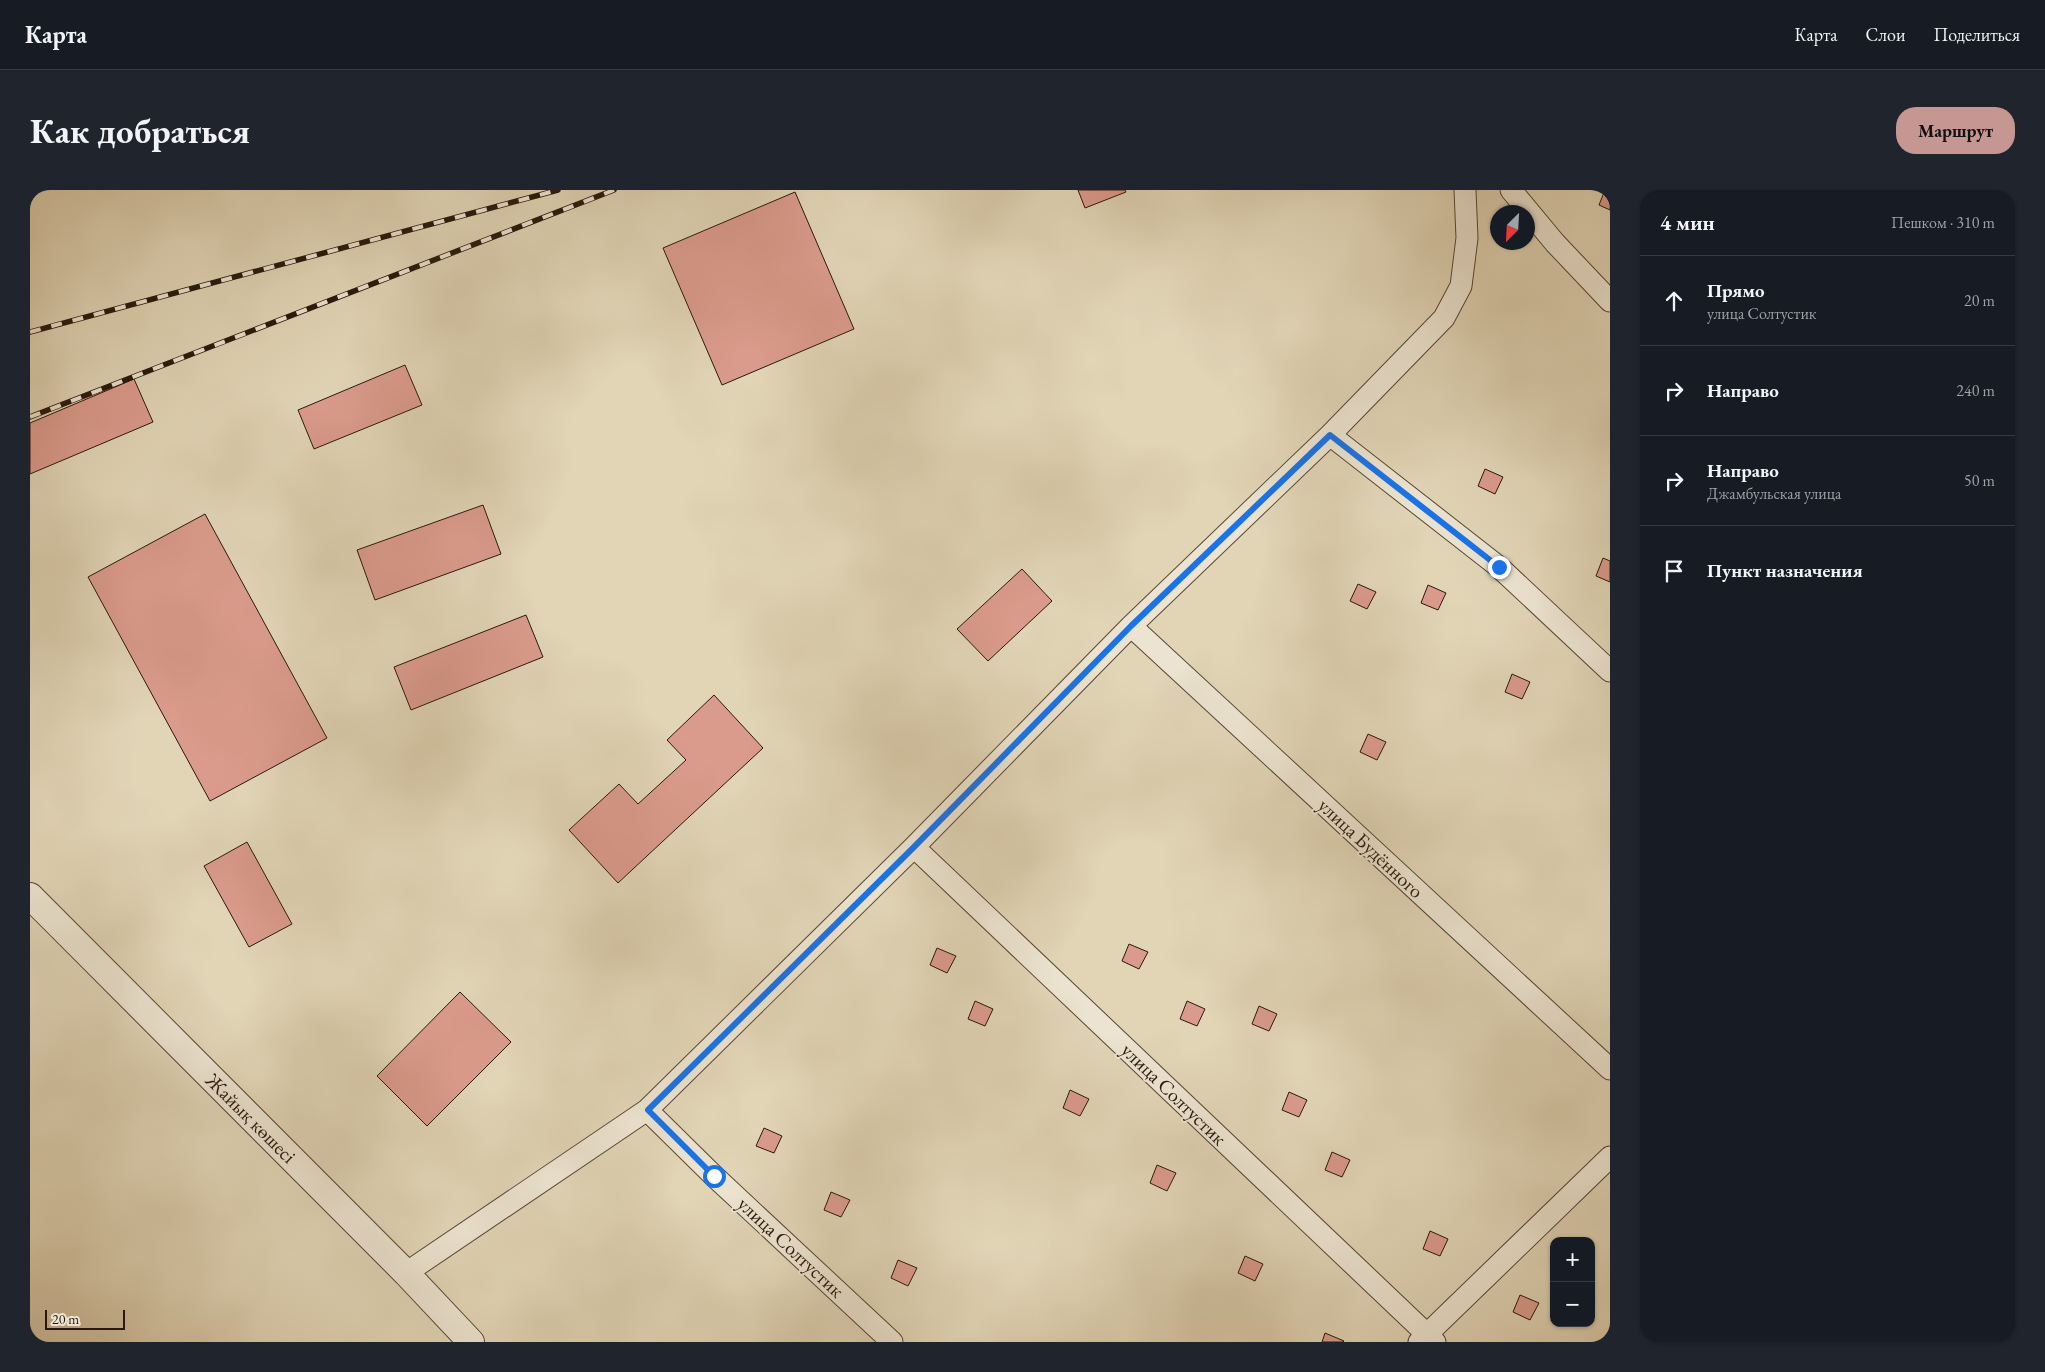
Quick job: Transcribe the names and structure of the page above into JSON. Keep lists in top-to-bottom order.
{
  "streets": {
    "street": ["улица Будённого", "улица Солтустик", "Жайық көшесі"]
  },
  "scale_bar": "20 m",
  "north": "bottom left",
  "page": {
    "header": "Карта",
    "nav": ["Карта", "Слои", "Поделиться"],
    "buttons": "Маршрут",
    "title": "Как добраться",
    "heading": ["4 мин", "Пешком · 310 m"],
    "list": [
      ["Прямо", "улица Солтустик", "20 m"],
      ["Направо", "240 m"],
      ["Направо", "Джамбульская улица", "50 m"],
      "Пункт назначения"
    ],
    "map_buttons": ["+", "−"],
    "scale": "20 m"
  }
}
